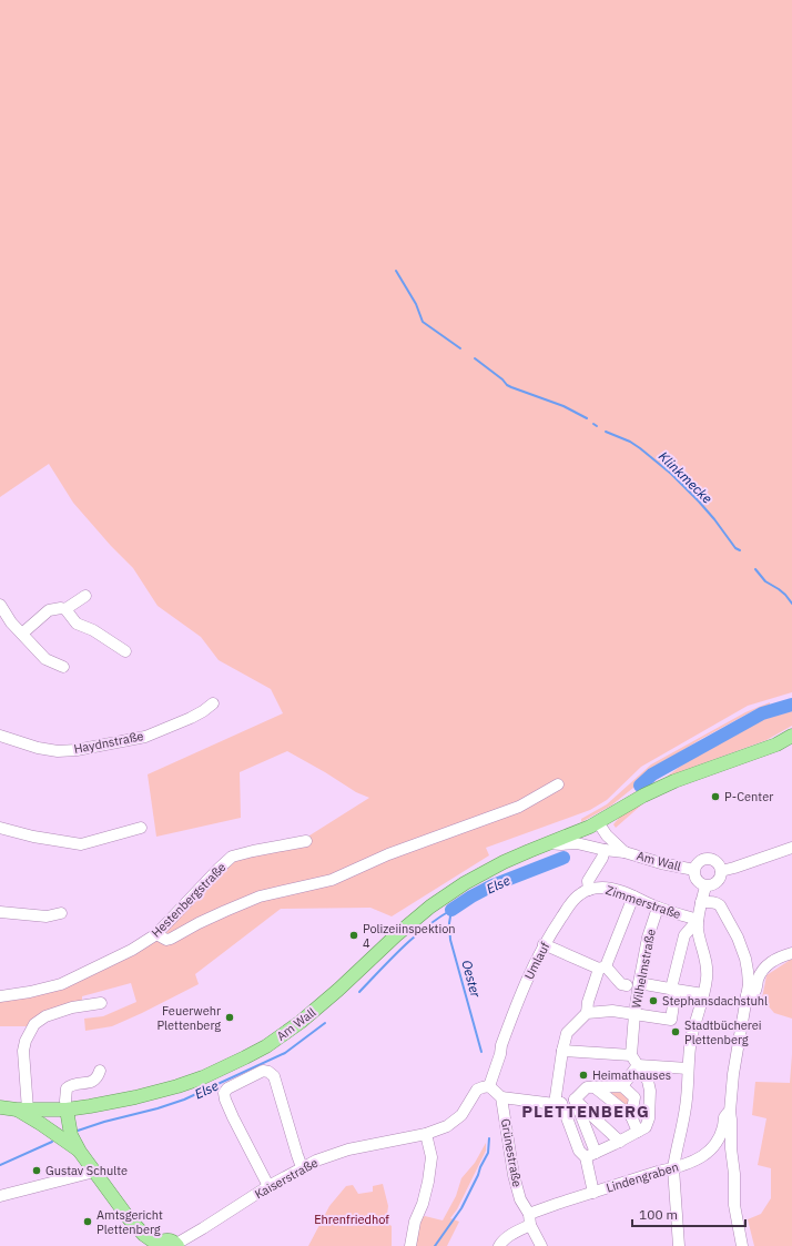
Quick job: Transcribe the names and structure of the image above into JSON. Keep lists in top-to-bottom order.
{
  "streets": {
    "main road": ["Am Wall"],
    "street": [
      "Haydnstraße",
      "Hestenbergstraße",
      "Zimmerstraße",
      "Umlauf",
      "Wilhelmstraße",
      "Grünestraße",
      "Lindengraben",
      "Kaiserstraße"
    ]
  },
  "crossings": [
    ["Zimmerstraße", "Umlauf"],
    ["Zimmerstraße", "Wilhelmstraße"],
    ["Umlauf", "Kaiserstraße"],
    ["Grünestraße", "Lindengraben"]
  ],
  "districts": ["PLETTENBERG"],
  "water": ["Klinkmecke", "Else", "Oester"],
  "parks": ["Ehrenfriedhof"],
  "places": [
    "P-Center",
    "Polizeiinspektion 4",
    "Stephansdachstuhl",
    "Feuerwehr Plettenberg",
    "Stadtbücherei Plettenberg",
    "Heimathauses",
    "Gustav Schulte",
    "Amtsgericht Plettenberg"
  ],
  "scale_bar": "100 m"
}
